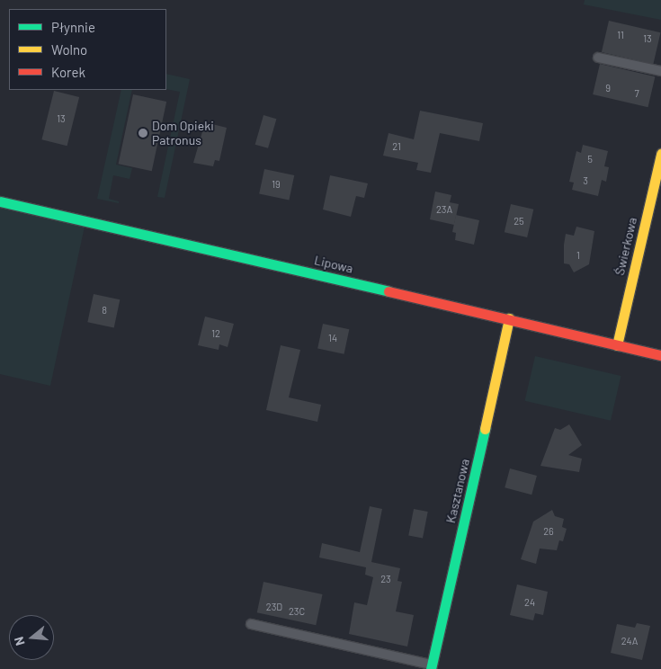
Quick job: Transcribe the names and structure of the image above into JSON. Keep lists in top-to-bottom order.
{
  "streets": {
    "street": ["Świerkowa", "Lipowa", "Kasztanowa"]
  },
  "crossings": [
    ["Świerkowa", "Lipowa"],
    ["Lipowa", "Kasztanowa"]
  ],
  "places": ["Dom Opieki Patronus"],
  "house_numbers": [
    "11",
    "13",
    "9",
    "7",
    "13",
    "21",
    "5",
    "3",
    "19",
    "23A",
    "25",
    "1",
    "8",
    "12",
    "14",
    "26",
    "23",
    "24",
    "23D",
    "23C",
    "24A"
  ],
  "legend": ["Płynnie", "Wolno", "Korek"],
  "north": "left"
}
